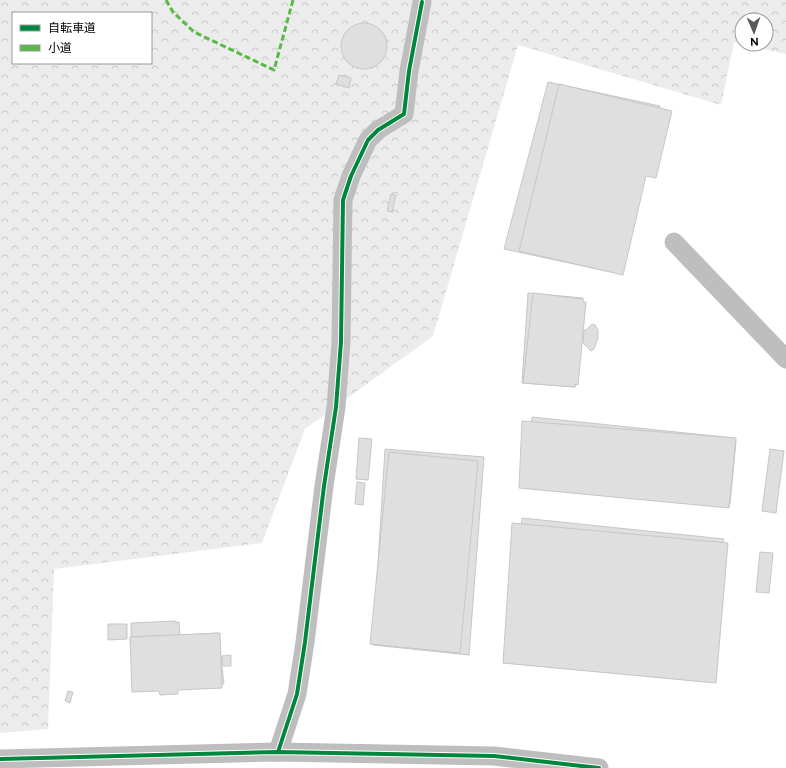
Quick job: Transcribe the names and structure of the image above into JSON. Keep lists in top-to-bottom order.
{
  "legend": ["自転車道", "小道"],
  "north": "bottom"
}
